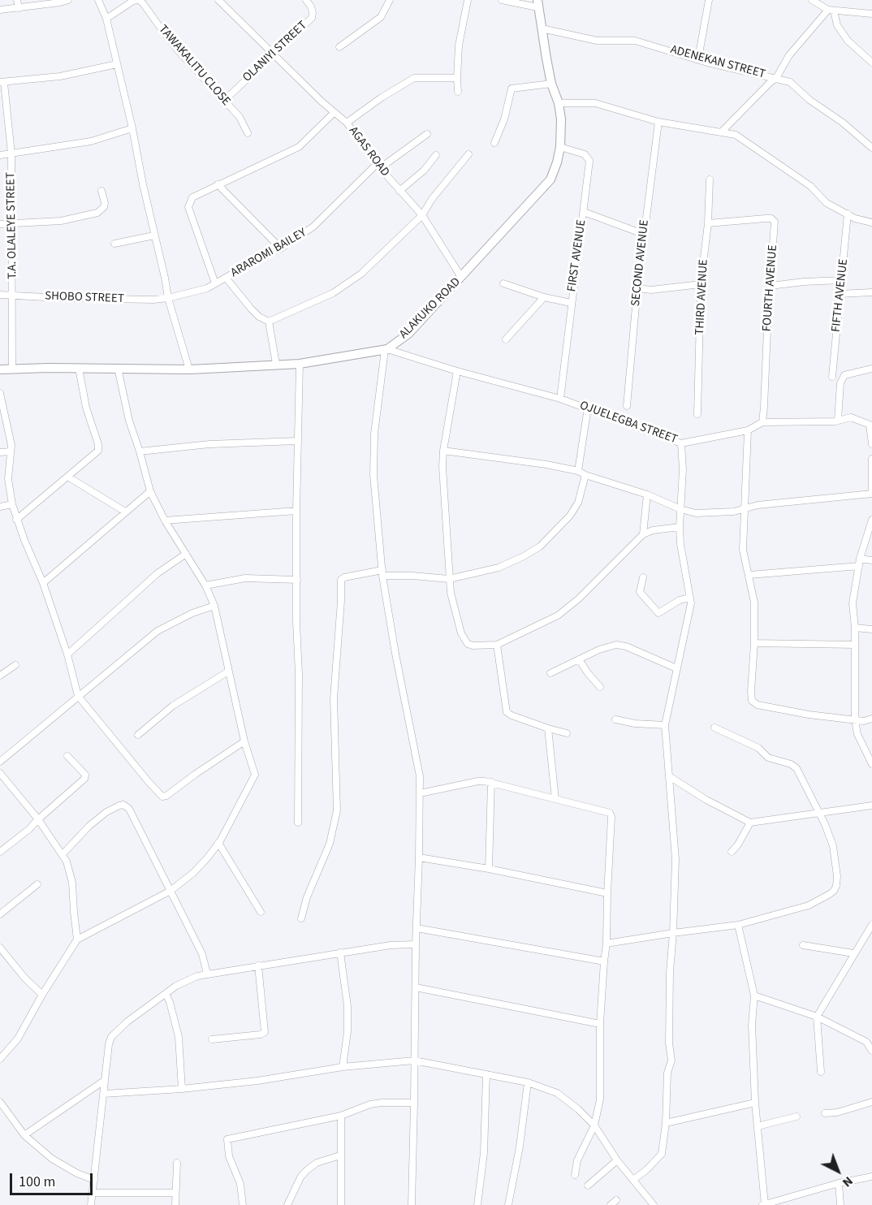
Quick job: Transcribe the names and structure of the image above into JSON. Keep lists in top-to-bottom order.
{
  "streets": {
    "main road": ["ALAKUKO ROAD"],
    "street": [
      "OLANIYI STREET",
      "ADENEKAN STREET",
      "TAWAKALITU CLOSE",
      "AGAS ROAD",
      "T.A. OLALEYE STREET",
      "ARAROMI BAILEY",
      "FIRST AVENUE",
      "SECOND AVENUE",
      "FOURTH AVENUE",
      "FIFTH AVENUE",
      "THIRD AVENUE",
      "SHOBO STREET",
      "OJUELEGBA STREET"
    ]
  },
  "crossings": [
    ["OLANIYI STREET", "TAWAKALITU CLOSE"],
    ["OLANIYI STREET", "AGAS ROAD"],
    ["ADENEKAN STREET", "ALAKUKO ROAD"],
    ["AGAS ROAD", "ARAROMI BAILEY"],
    ["AGAS ROAD", "ALAKUKO ROAD"],
    ["T.A. OLALEYE STREET", "SHOBO STREET"],
    ["T.A. OLALEYE STREET", "ALAKUKO ROAD"],
    ["ARAROMI BAILEY", "SHOBO STREET"],
    ["FIRST AVENUE", "ALAKUKO ROAD"],
    ["FIRST AVENUE", "OJUELEGBA STREET"],
    ["FOURTH AVENUE", "THIRD AVENUE"],
    ["FOURTH AVENUE", "OJUELEGBA STREET"],
    ["ALAKUKO ROAD", "OJUELEGBA STREET"]
  ],
  "scale_bar": "100 m",
  "north": "bottom right"
}
